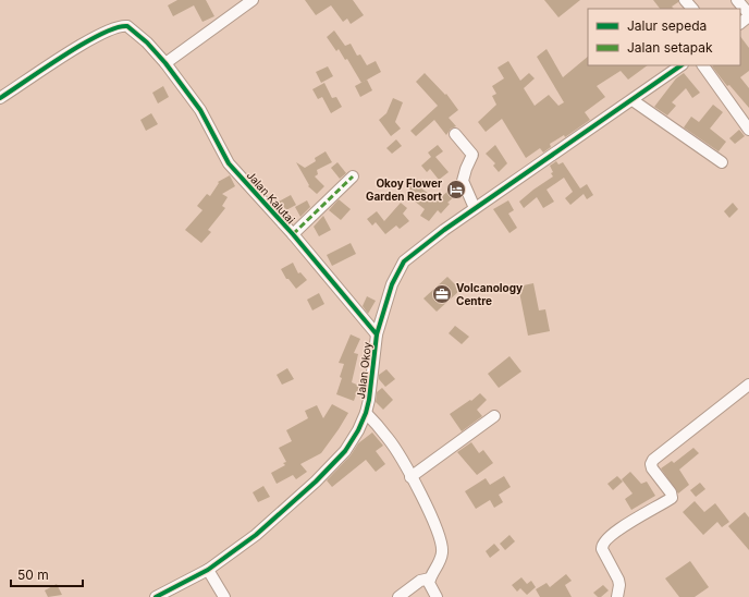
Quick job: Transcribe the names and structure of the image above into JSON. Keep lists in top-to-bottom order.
{
  "streets": {
    "street": ["Jalan Kalutai", "Jalan Okoy"]
  },
  "crossings": [
    ["Jalan Kalutai", "Jalan Okoy"]
  ],
  "places": {
    "hotel": ["Okoy Flower Garden Resort"],
    "office": ["Volcanology Centre"]
  },
  "legend": ["Jalur sepeda", "Jalan setapak"],
  "scale_bar": "50 m"
}
